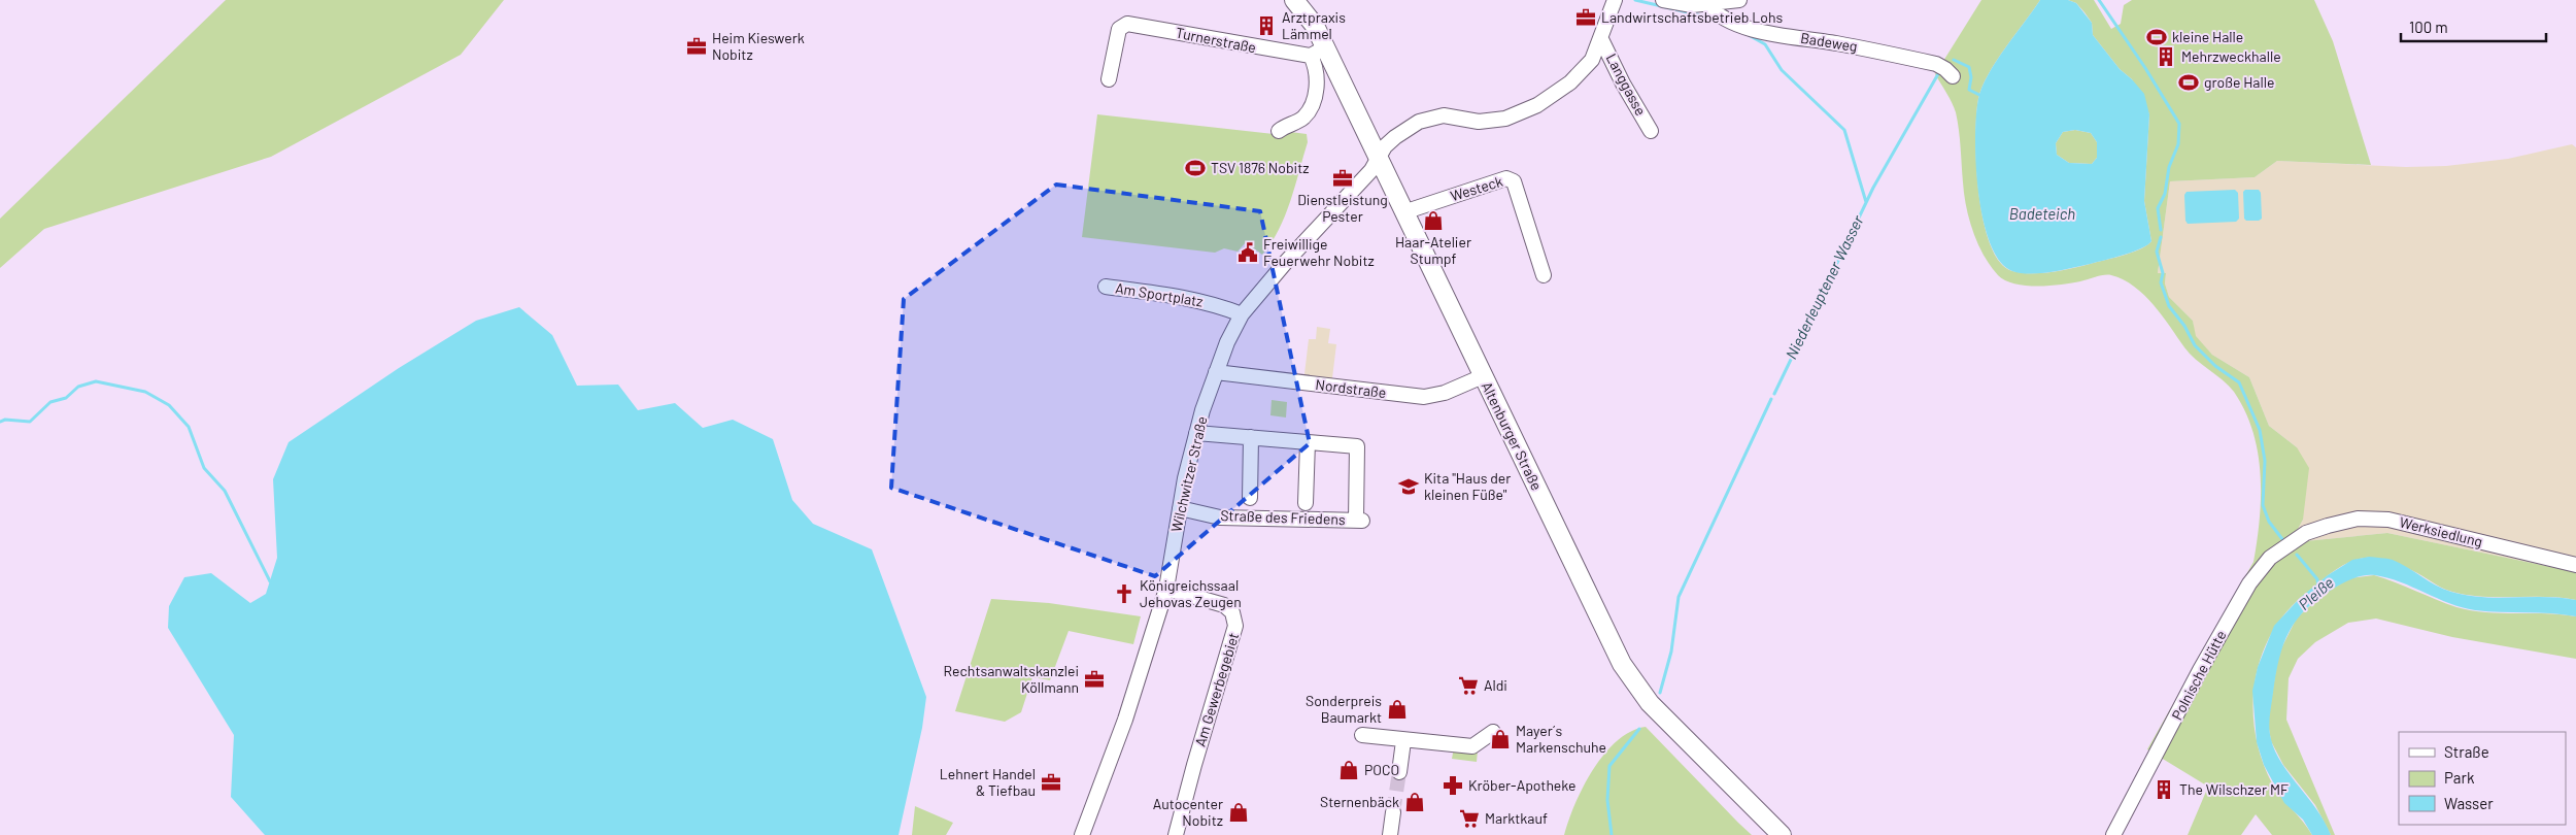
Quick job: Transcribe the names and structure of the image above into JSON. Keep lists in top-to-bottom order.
{
  "streets": {
    "main road": ["Altenburger Straße"],
    "street": [
      "Turnerstraße",
      "Badeweg",
      "Langgasse",
      "Westeck",
      "Am Sportplatz",
      "Nordstraße",
      "Wilchwitzer Straße",
      "Straße des Friedens",
      "Werksiedlung",
      "Polnische Hütte",
      "Am Gewerbegebiet"
    ]
  },
  "crossings": [
    ["Turnerstraße", "Altenburger Straße"],
    ["Langgasse", "Altenburger Straße"],
    ["Langgasse", "Wilchwitzer Straße"],
    ["Westeck", "Altenburger Straße"],
    ["Am Sportplatz", "Wilchwitzer Straße"],
    ["Nordstraße", "Altenburger Straße"],
    ["Nordstraße", "Wilchwitzer Straße"],
    ["Altenburger Straße", "Wilchwitzer Straße"],
    ["Wilchwitzer Straße", "Straße des Friedens"],
    ["Wilchwitzer Straße", "Am Gewerbegebiet"],
    ["Werksiedlung", "Polnische Hütte"]
  ],
  "water": ["Badeteich", "Niederleuptener Wasser", "Pleiße"],
  "places": {
    "office": [
      "Landwirtschaftsbetrieb Lohs",
      "Heim Kieswerk Nobitz",
      "Dienstleistung Pester",
      "Rechtsanwaltskanzlei Köllmann",
      "Lehnert Handel & Tiefbau"
    ],
    "building": ["Arztpraxis Lämmel", "Mehrzweckhalle", "The Wilschzer MF"],
    "sports": ["kleine Halle", "große Halle", "TSV 1876 Nobitz"],
    "shop": [
      "Haar-Atelier Stumpf",
      "Sonderpreis Baumarkt",
      "Mayer´s Markenschuhe",
      "POCO",
      "Sternenbäck",
      "Autocenter Nobitz"
    ],
    "public building": ["Freiwillige Feuerwehr Nobitz"],
    "school or university": ["Kita \"Haus der kleinen Füße\""],
    "church": ["Königreichssaal Jehovas Zeugen"],
    "supermarket": ["Aldi", "Marktkauf"],
    "pharmacy": ["Kröber-Apotheke"]
  },
  "legend": ["Straße", "Park", "Wasser"],
  "scale_bar": "100 m"
}
